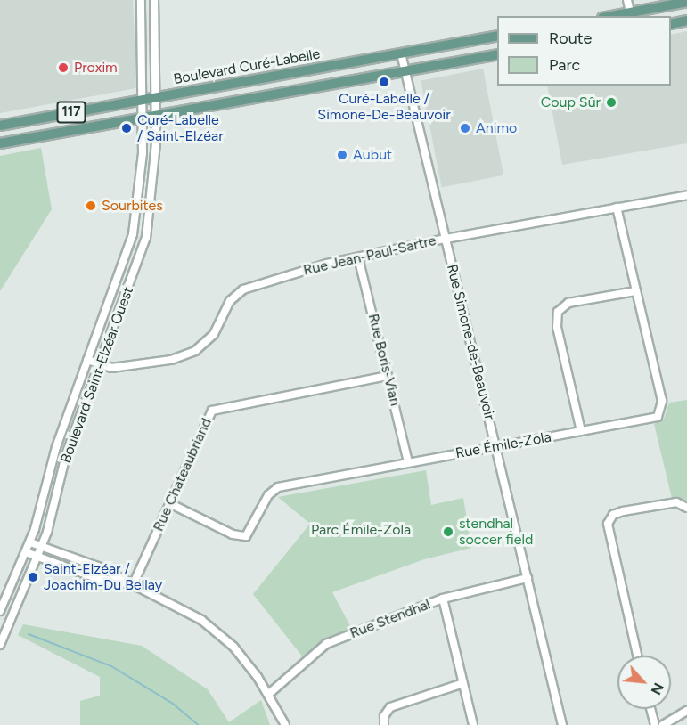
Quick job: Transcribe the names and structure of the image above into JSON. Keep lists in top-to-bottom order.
{
  "streets": {
    "main road": ["Boulevard Curé-Labelle", "117"],
    "street": [
      "Rue Jean-Paul-Sartre",
      "Rue Simone-de-Beauvoir",
      "Rue Boris-Vian",
      "Boulevard Saint-Elzéar Ouest",
      "Rue Émile-Zola",
      "Rue Chateaubriand",
      "Rue Stendhal"
    ]
  },
  "crossings": [
    ["Boulevard Curé-Labelle", "Rue Simone-de-Beauvoir"],
    ["Boulevard Curé-Labelle", "Boulevard Saint-Elzéar Ouest"],
    ["117", "Rue Simone-de-Beauvoir"],
    ["117", "Boulevard Saint-Elzéar Ouest"],
    ["Rue Jean-Paul-Sartre", "Rue Simone-de-Beauvoir"],
    ["Rue Jean-Paul-Sartre", "Rue Boris-Vian"],
    ["Rue Jean-Paul-Sartre", "Boulevard Saint-Elzéar Ouest"],
    ["Rue Jean-Paul-Sartre", "Rue Émile-Zola"],
    ["Rue Simone-de-Beauvoir", "Rue Émile-Zola"],
    ["Rue Simone-de-Beauvoir", "Rue Stendhal"],
    ["Rue Boris-Vian", "Rue Émile-Zola"],
    ["Rue Boris-Vian", "Rue Chateaubriand"],
    ["Rue Émile-Zola", "Rue Chateaubriand"]
  ],
  "parks": ["Parc Émile-Zola"],
  "places": [
    "Proxim",
    "Curé-Labelle / Simone-De-Beauvoir",
    "Coup Sûr",
    "Curé-Labelle / Saint-Elzéar",
    "Animo",
    "Aubut",
    "Sourbites",
    "stendhal soccer field",
    "Saint-Elzéar / Joachim-Du Bellay"
  ],
  "legend": ["Route", "Parc"],
  "north": "bottom right"
}
